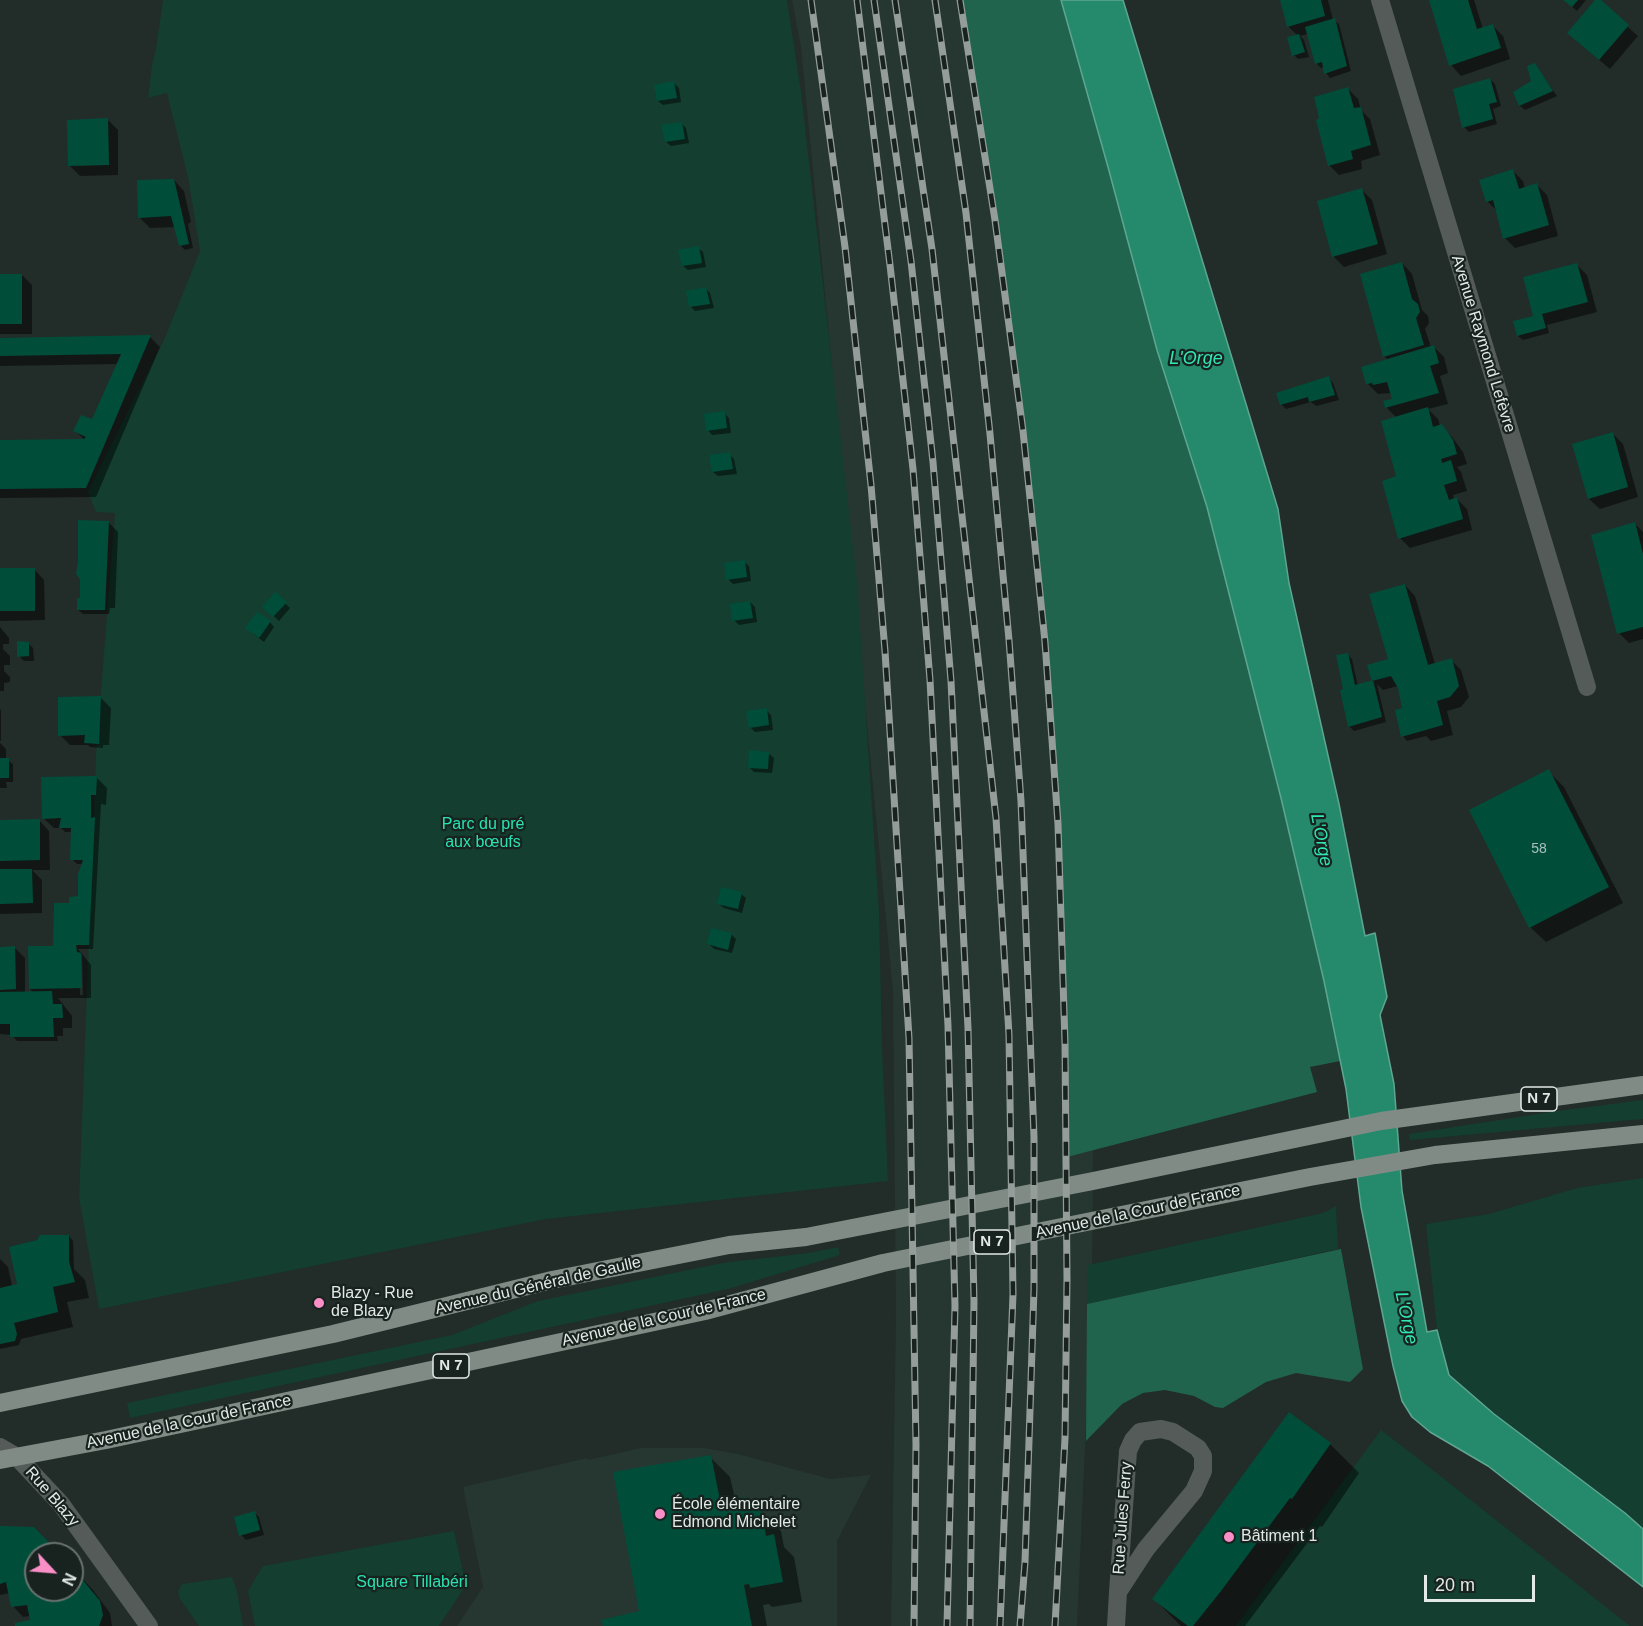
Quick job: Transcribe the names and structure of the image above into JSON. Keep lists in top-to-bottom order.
{
  "streets": {
    "main road": ["N 7", "Avenue de la Cour de France", "Avenue du Général de Gaulle"],
    "street": ["Avenue Raymond Lefèvre", "Rue Blazy", "Rue Jules Ferry"]
  },
  "crossings": [
    ["Avenue de la Cour de France", "Rue Blazy"]
  ],
  "water": ["L'Orge"],
  "parks": ["Parc du pré aux bœufs", "Square Tillabéri"],
  "places": ["Blazy - Rue de Blazy", "École élémentaire Edmond Michelet", "Bâtiment 1"],
  "house_numbers": ["58"],
  "scale_bar": "20 m",
  "north": "bottom right"
}
